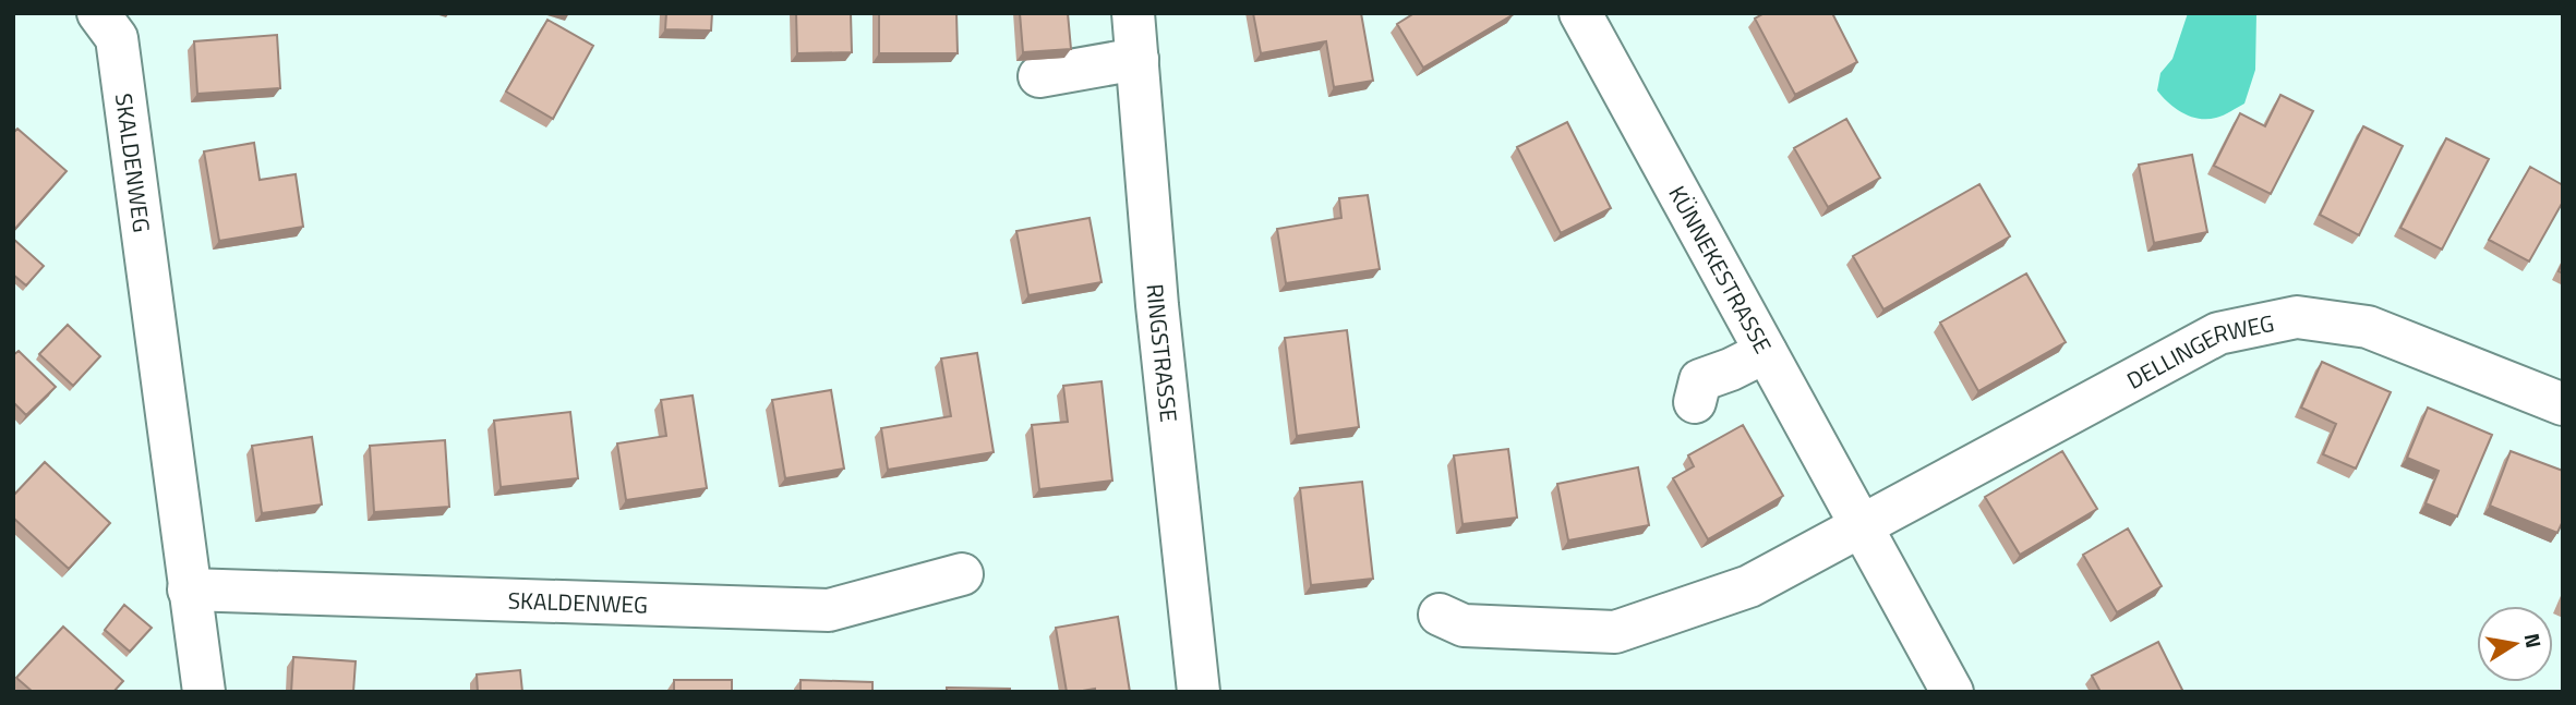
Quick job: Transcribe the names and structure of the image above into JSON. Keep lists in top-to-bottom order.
{
  "streets": {
    "street": [
      "SKALDENWEG",
      "KÜNNEKESTRASSE",
      "RINGSTRASSE",
      "DELLINGERWEG"
    ]
  },
  "crossings": [
    ["KÜNNEKESTRASSE", "DELLINGERWEG"]
  ],
  "north": "right"
}
